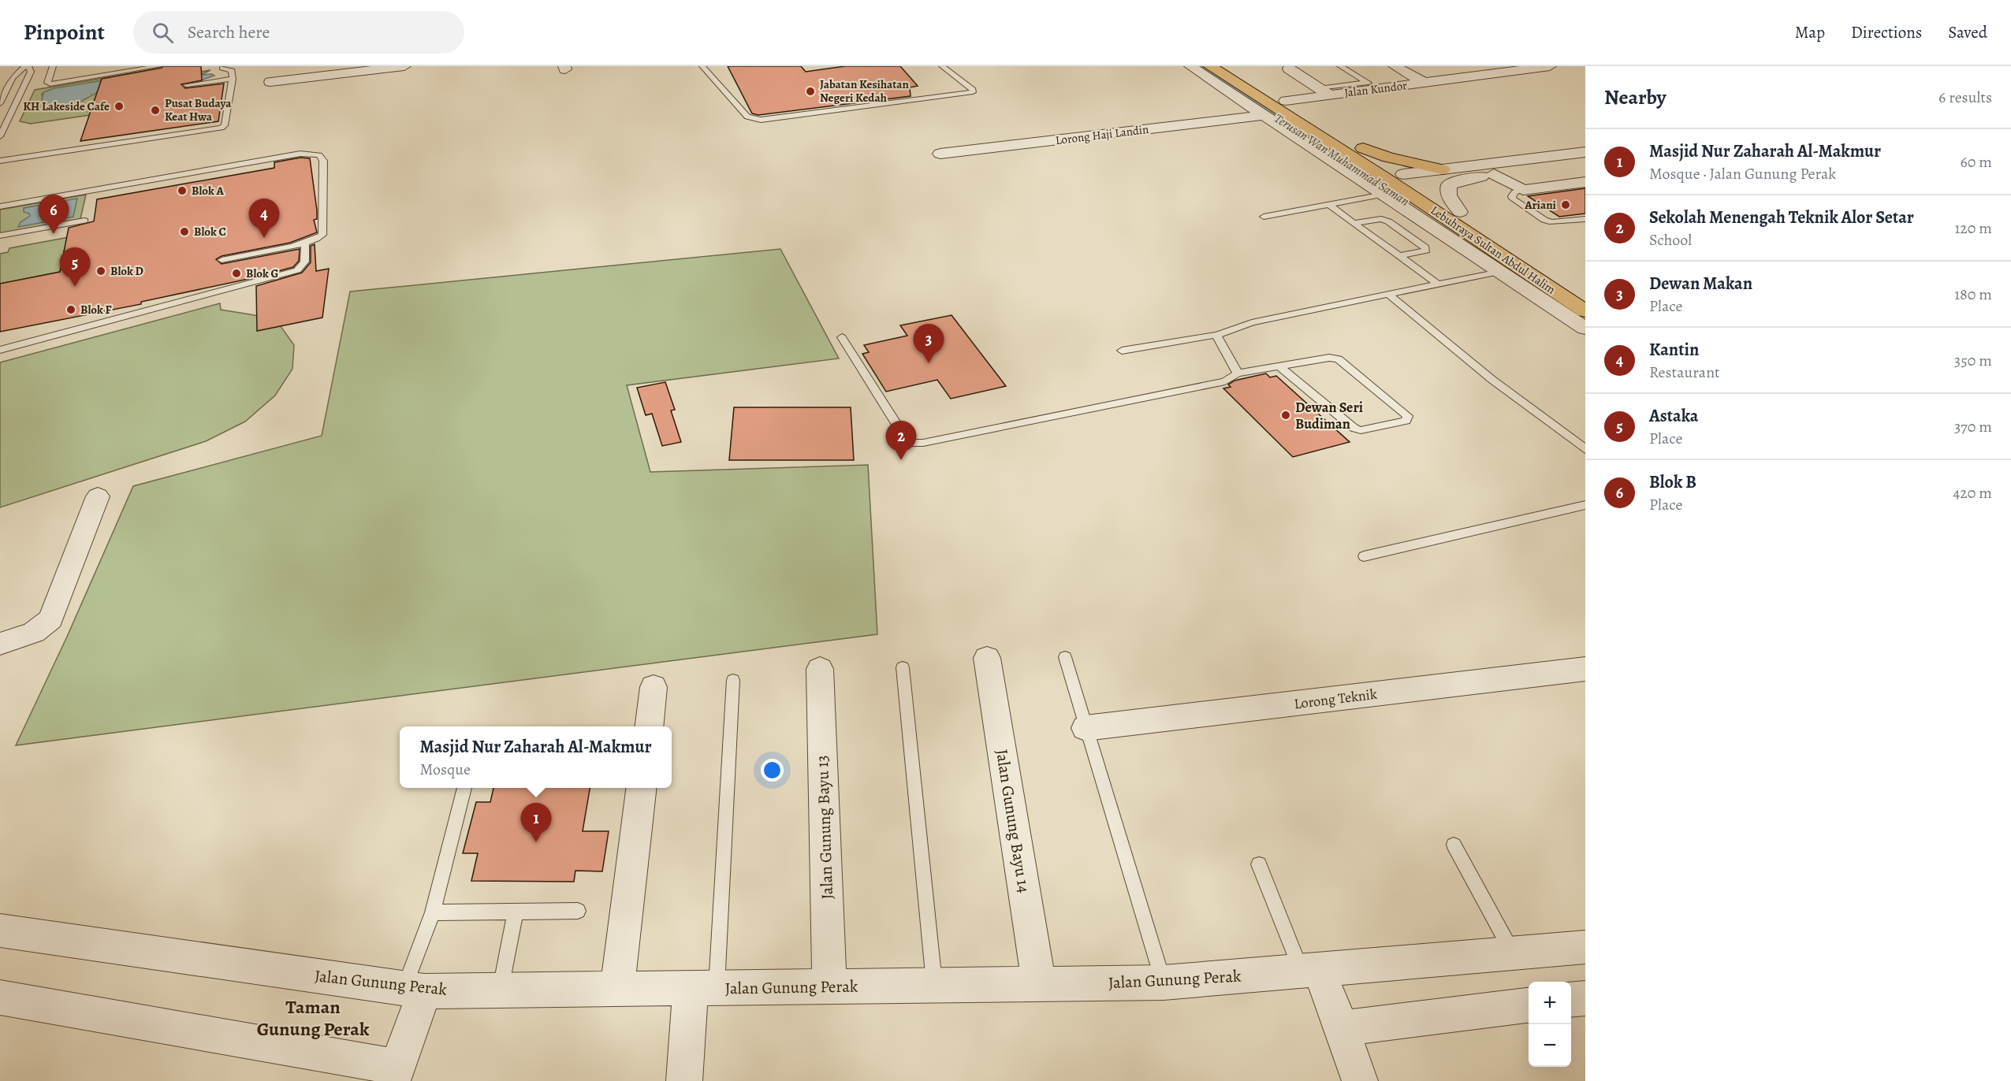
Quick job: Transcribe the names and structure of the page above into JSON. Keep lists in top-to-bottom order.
{
  "streets": {
    "main road": ["Lebuhraya Sultan Abdul Halim"],
    "street": [
      "Jalan Kundor",
      "Lorong Haji Landin",
      "Lorong Teknik",
      "Jalan Gunung Bayu 14",
      "Jalan Gunung Bayu 13",
      "Jalan Gunung Perak"
    ]
  },
  "crossings": [
    ["Jalan Kundor", "Lebuhraya Sultan Abdul Halim"],
    ["Jalan Gunung Bayu 14", "Jalan Gunung Perak"],
    ["Jalan Gunung Bayu 13", "Jalan Gunung Perak"]
  ],
  "districts": ["Taman Gunung Perak"],
  "water": ["Terusan Wan Muhammad Saman"],
  "places": [
    "Jabatan Kesihatan Negeri Kedah",
    "KH Lakeside Cafe",
    "Pusat Budaya Keat Hwa",
    "Blok A",
    "Ariani",
    "Blok C",
    "Blok D",
    "Blok G",
    "Blok F",
    "Dewan Seri Budiman"
  ],
  "page": {
    "header": "Pinpoint",
    "search": "Search here",
    "nav": ["Map", "Directions", "Saved"],
    "heading": ["Nearby", "6 results"],
    "list": [
      {
        "mark": "1",
        "name": "Masjid Nur Zaharah Al-Makmur",
        "note": "Mosque · Jalan Gunung Perak",
        "value": "60 m"
      },
      {
        "mark": "2",
        "name": "Sekolah Menengah Teknik Alor Setar",
        "note": "School",
        "value": "120 m"
      },
      {
        "mark": "3",
        "name": "Dewan Makan",
        "note": "Place",
        "value": "180 m"
      },
      {
        "mark": "4",
        "name": "Kantin",
        "note": "Restaurant",
        "value": "350 m"
      },
      {
        "mark": "5",
        "name": "Astaka",
        "note": "Place",
        "value": "370 m"
      },
      {
        "mark": "6",
        "name": "Blok B",
        "note": "Place",
        "value": "420 m"
      }
    ],
    "pins": [
      "6",
      "4",
      "5",
      "3",
      "2",
      "1"
    ],
    "popup": ["Masjid Nur Zaharah Al-Makmur", "Mosque"],
    "map_buttons": ["+", "−"]
  }
}
